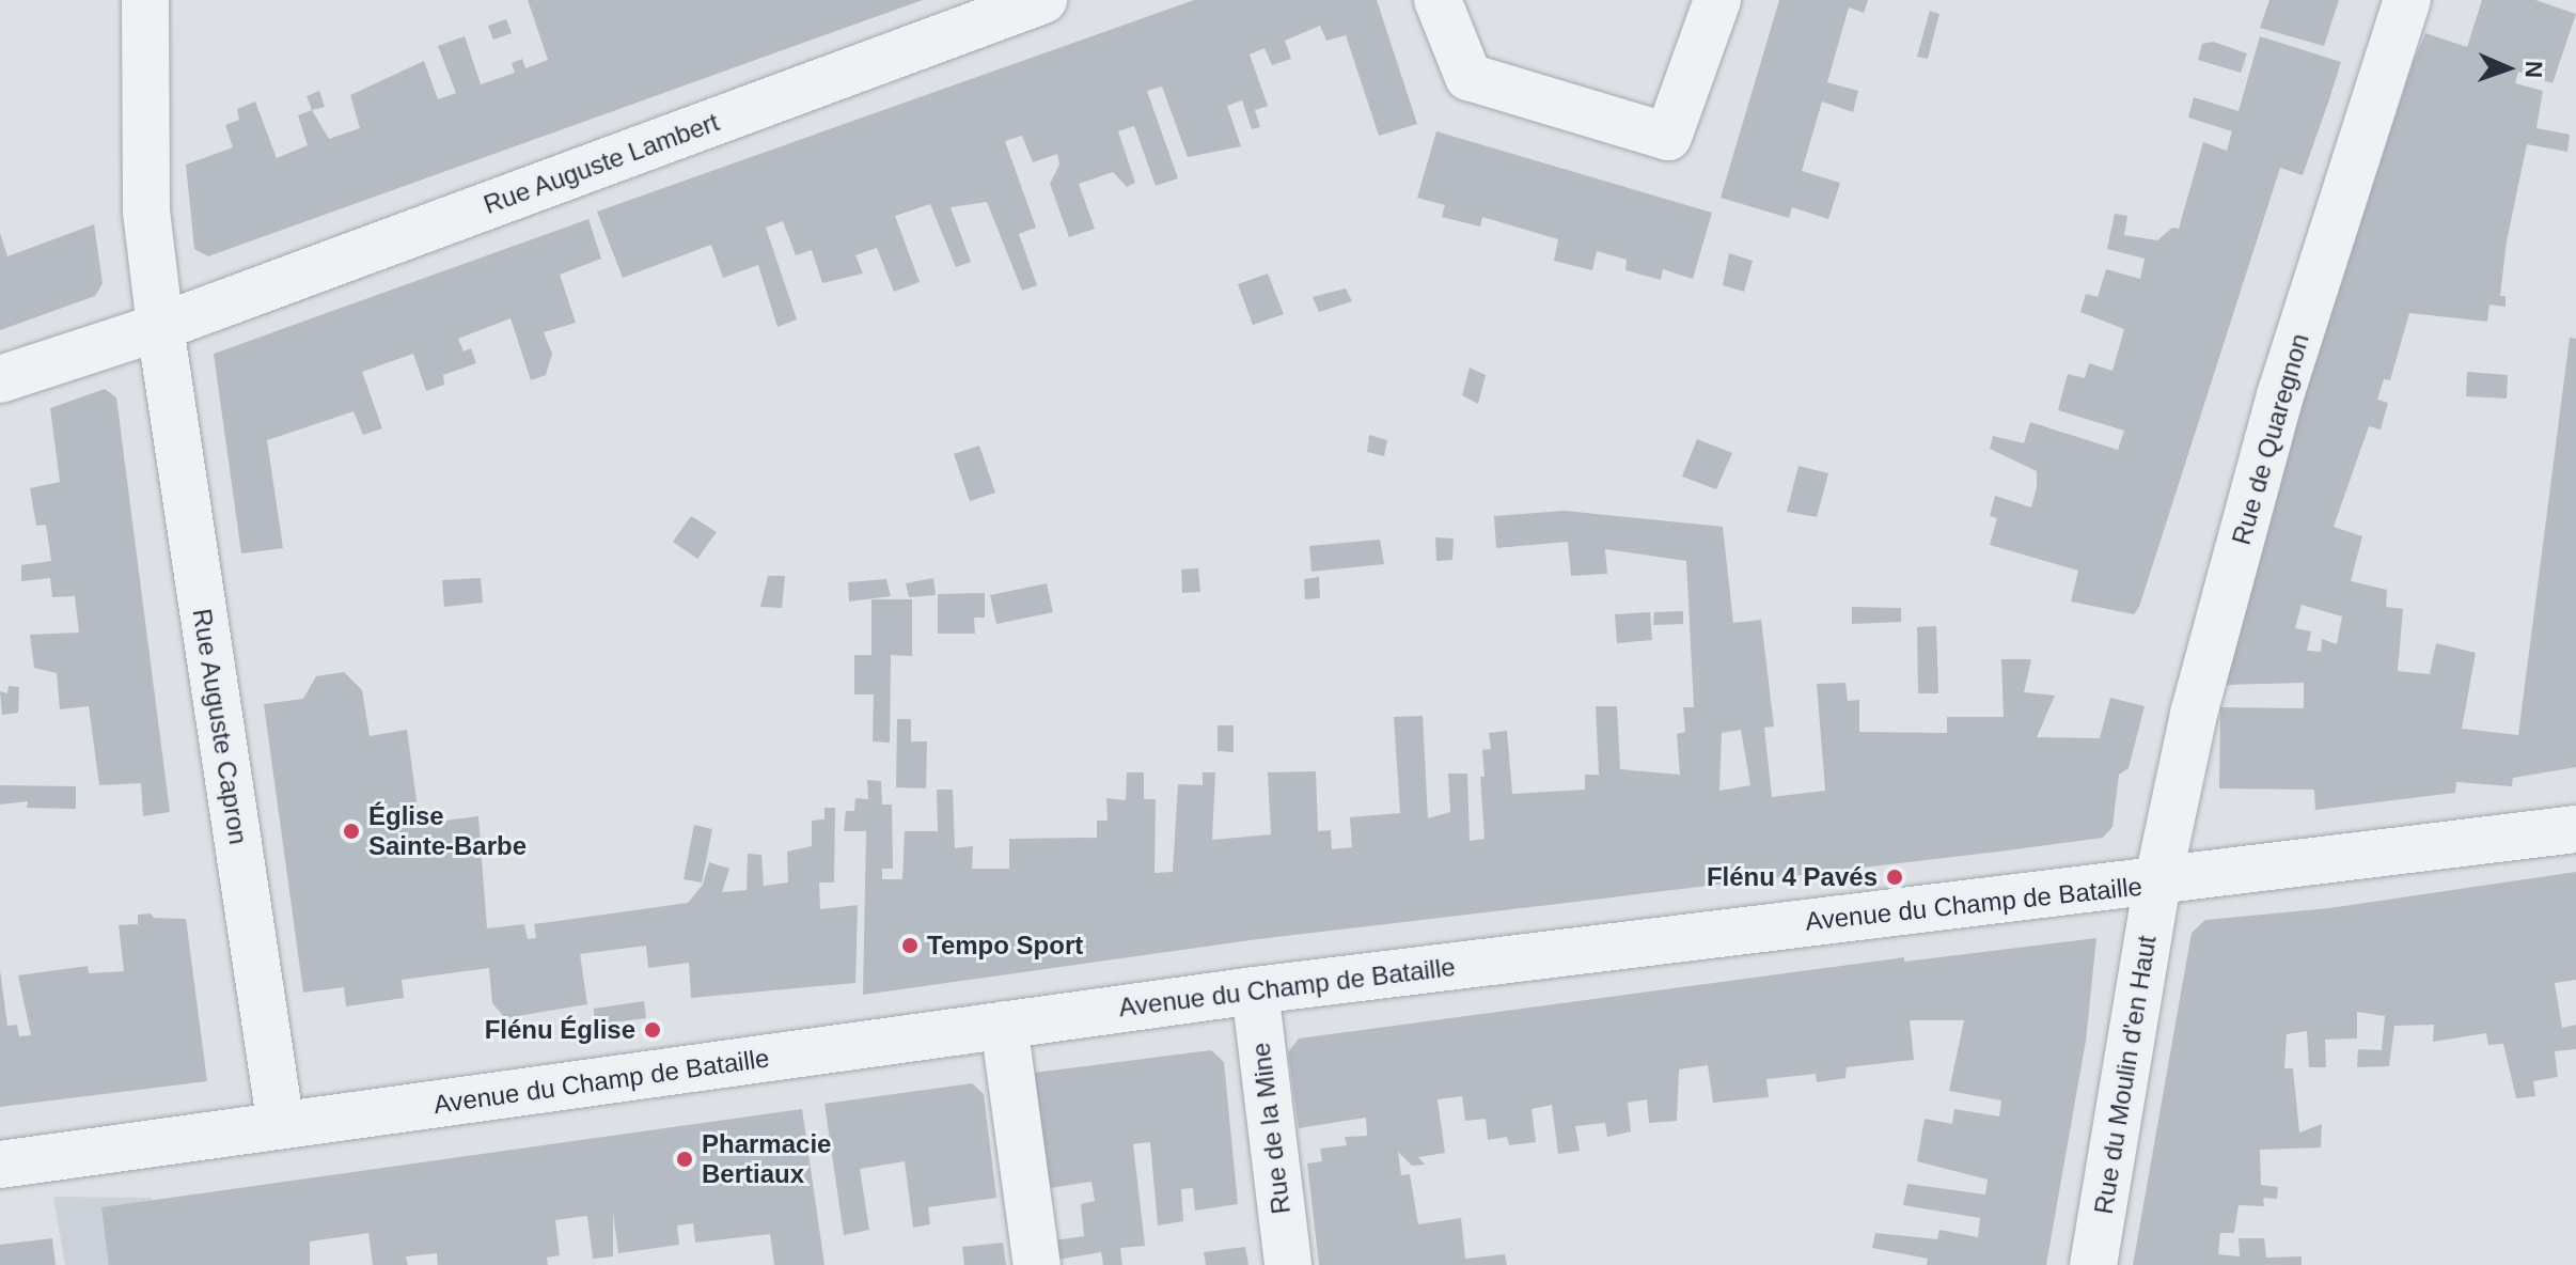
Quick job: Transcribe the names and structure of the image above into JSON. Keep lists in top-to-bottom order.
{
  "streets": {
    "street": [
      "Rue Auguste Lambert",
      "Rue de Quaregnon",
      "Rue Auguste Capron",
      "Avenue du Champ de Bataille",
      "Rue du Moulin d'en Haut",
      "Rue de la Mine"
    ]
  },
  "crossings": [
    ["Rue Auguste Lambert", "Rue Auguste Capron"],
    ["Rue de Quaregnon", "Avenue du Champ de Bataille"],
    ["Rue de Quaregnon", "Rue du Moulin d'en Haut"],
    ["Rue Auguste Capron", "Avenue du Champ de Bataille"],
    ["Avenue du Champ de Bataille", "Rue du Moulin d'en Haut"],
    ["Avenue du Champ de Bataille", "Rue de la Mine"]
  ],
  "places": [
    "Église Sainte-Barbe",
    "Flénu 4 Pavés",
    "Tempo Sport",
    "Flénu Église",
    "Pharmacie Bertiaux"
  ],
  "north": "right"
}
